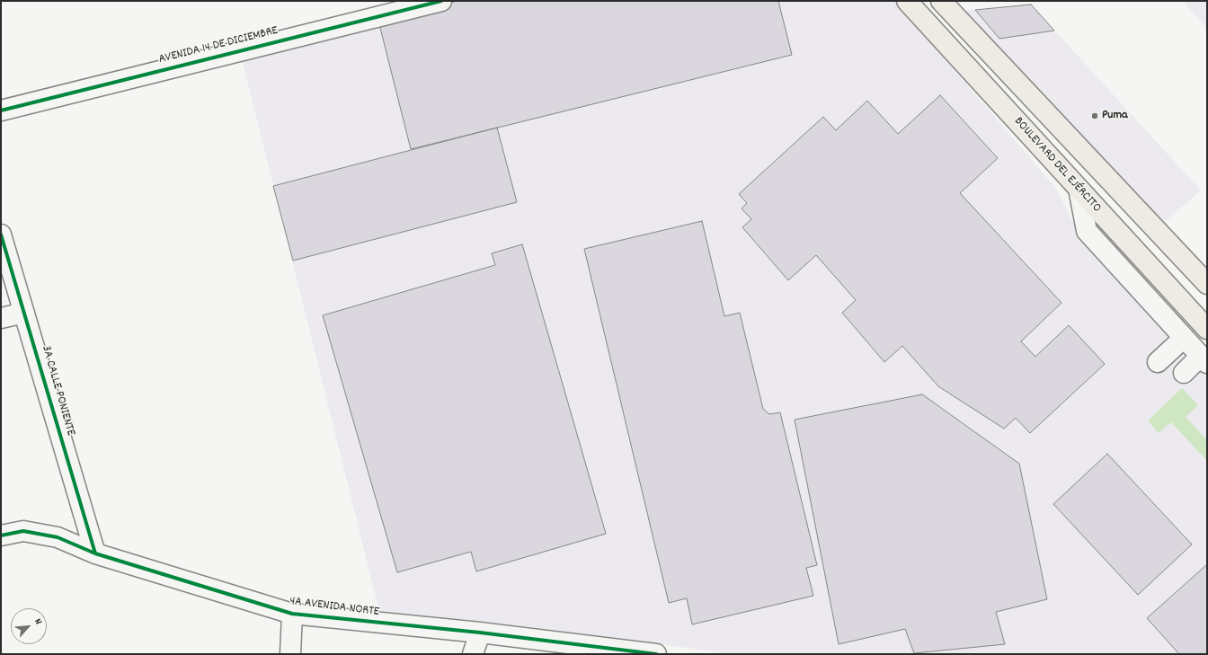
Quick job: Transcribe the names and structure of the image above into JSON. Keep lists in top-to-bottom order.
{
  "streets": {
    "highway": ["BOULEVARD DEL EJÉRCITO"],
    "street": ["AVENIDA 14 DE DICIEMBRE", "3A CALLE PONIENTE", "4A AVENIDA NORTE"]
  },
  "crossings": [
    ["3A CALLE PONIENTE", "4A AVENIDA NORTE"]
  ],
  "places": ["Puma"],
  "north": "top right"
}
